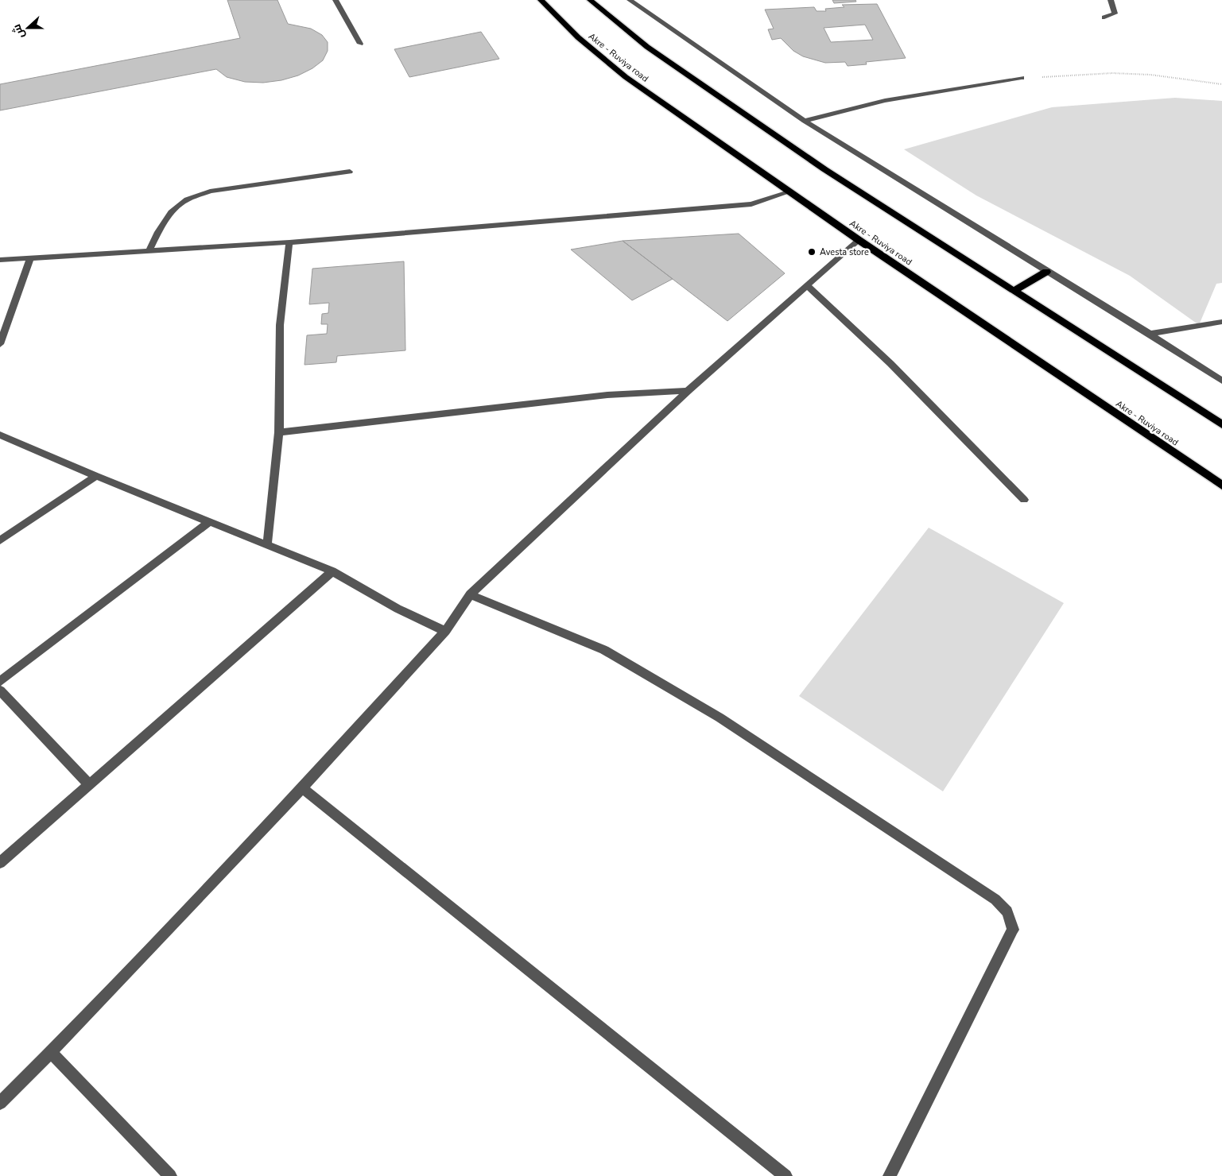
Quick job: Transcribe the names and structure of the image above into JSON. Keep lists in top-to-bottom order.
{
  "streets": {
    "highway": ["Akre - Ruviya road"]
  },
  "places": ["Avesta store"],
  "north": "left"
}
